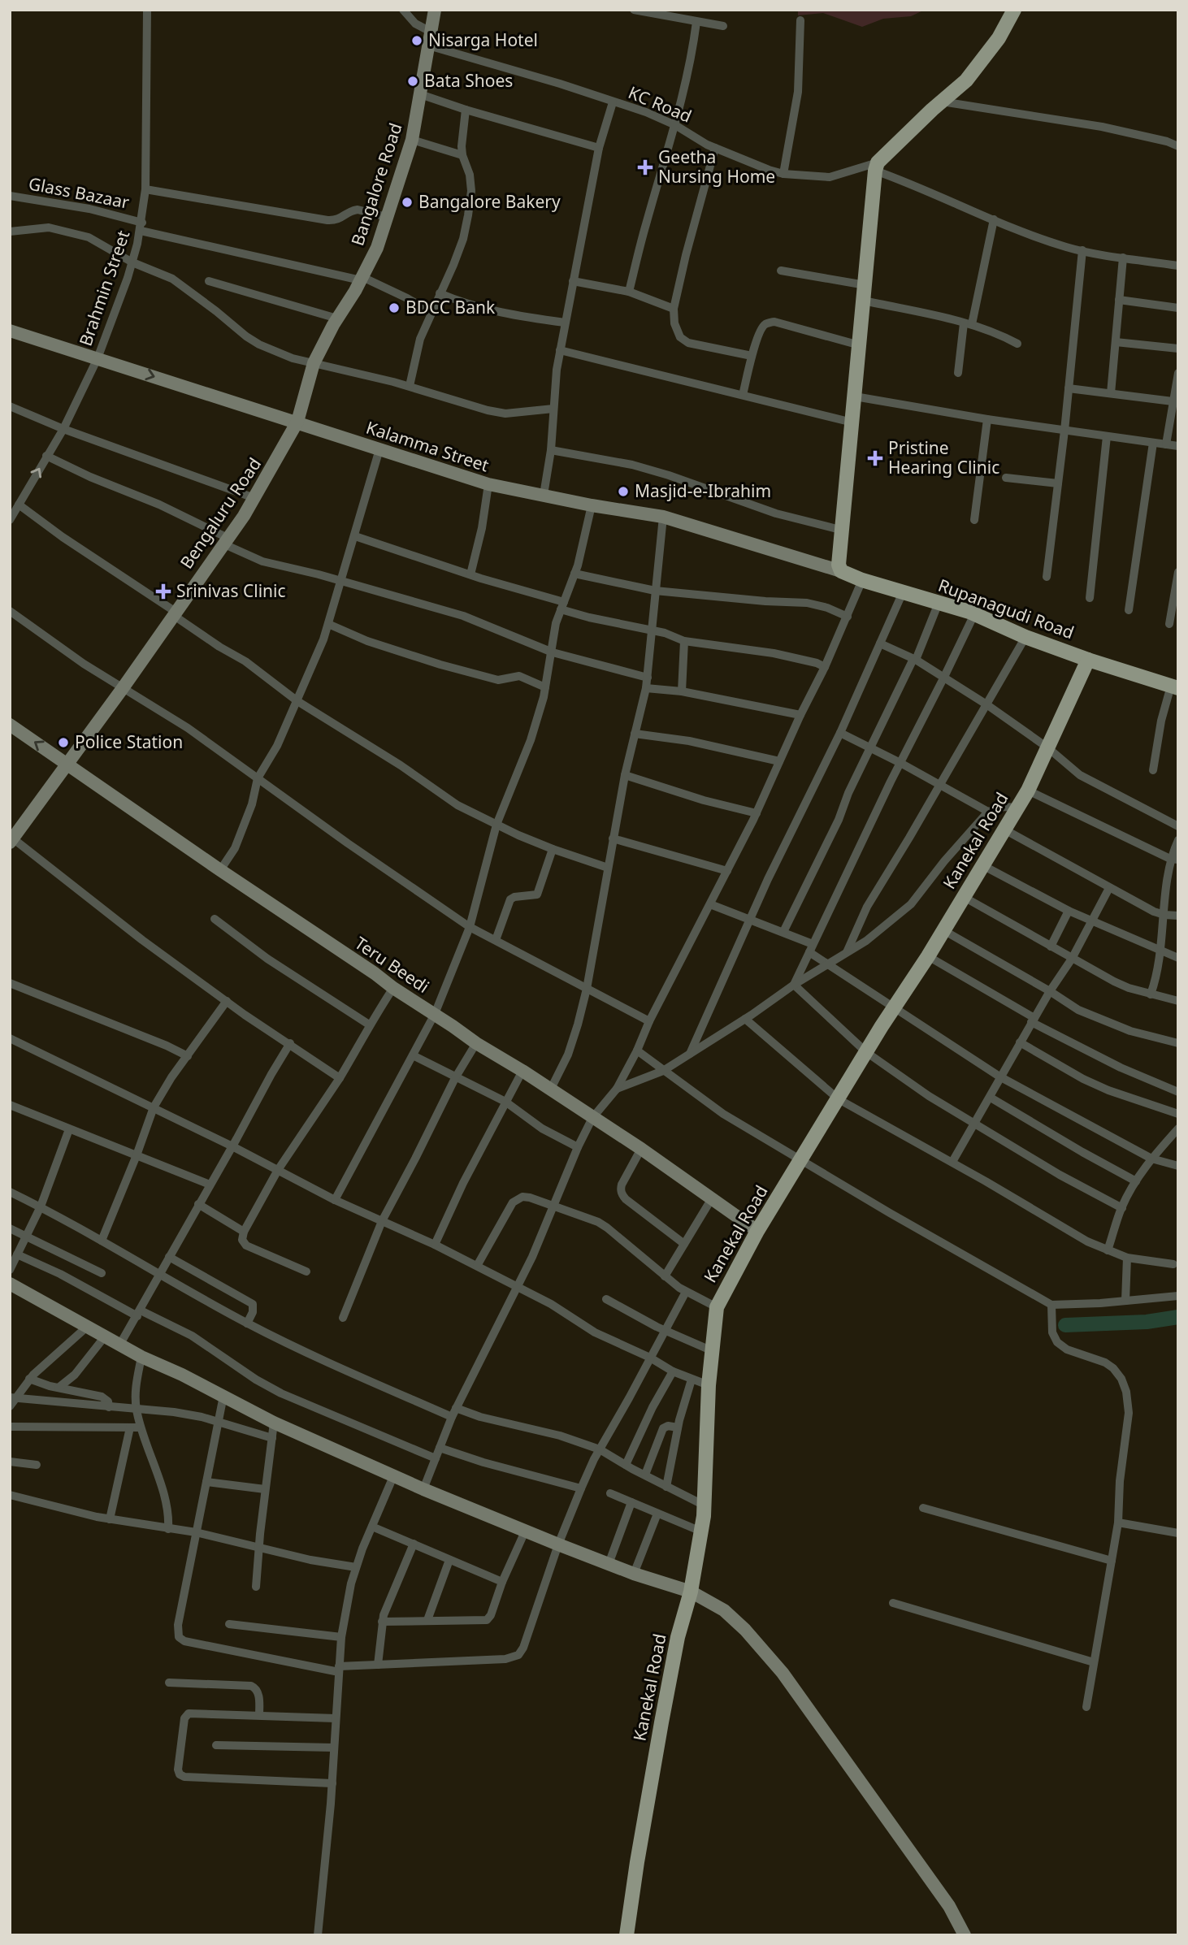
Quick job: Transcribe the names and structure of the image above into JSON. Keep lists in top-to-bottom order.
{
  "streets": {
    "main road": ["Rupanagudi Road", "Kanekal Road"],
    "street": [
      "KC Road",
      "Bangalore Road",
      "Glass Bazaar",
      "Brahmin Street",
      "Kalamma Street",
      "Bengaluru Road",
      "Teru Beedi"
    ]
  },
  "crossings": [
    ["KC Road", "Bangalore Road"],
    ["Bangalore Road", "Glass Bazaar"],
    ["Bangalore Road", "Kalamma Street"],
    ["Bangalore Road", "Bengaluru Road"],
    ["Glass Bazaar", "Brahmin Street"],
    ["Brahmin Street", "Kalamma Street"],
    ["Kalamma Street", "Bengaluru Road"],
    ["Kalamma Street", "Rupanagudi Road"],
    ["Bengaluru Road", "Teru Beedi"],
    ["Rupanagudi Road", "Kanekal Road"],
    ["Kanekal Road", "Teru Beedi"]
  ],
  "places": {
    "other": [
      "Nisarga Hotel",
      "Bata Shoes",
      "Bangalore Bakery",
      "BDCC Bank",
      "Masjid-e-Ibrahim",
      "Police Station"
    ],
    "health": ["Geetha Nursing Home", "Pristine Hearing Clinic", "Srinivas Clinic"]
  }
}
